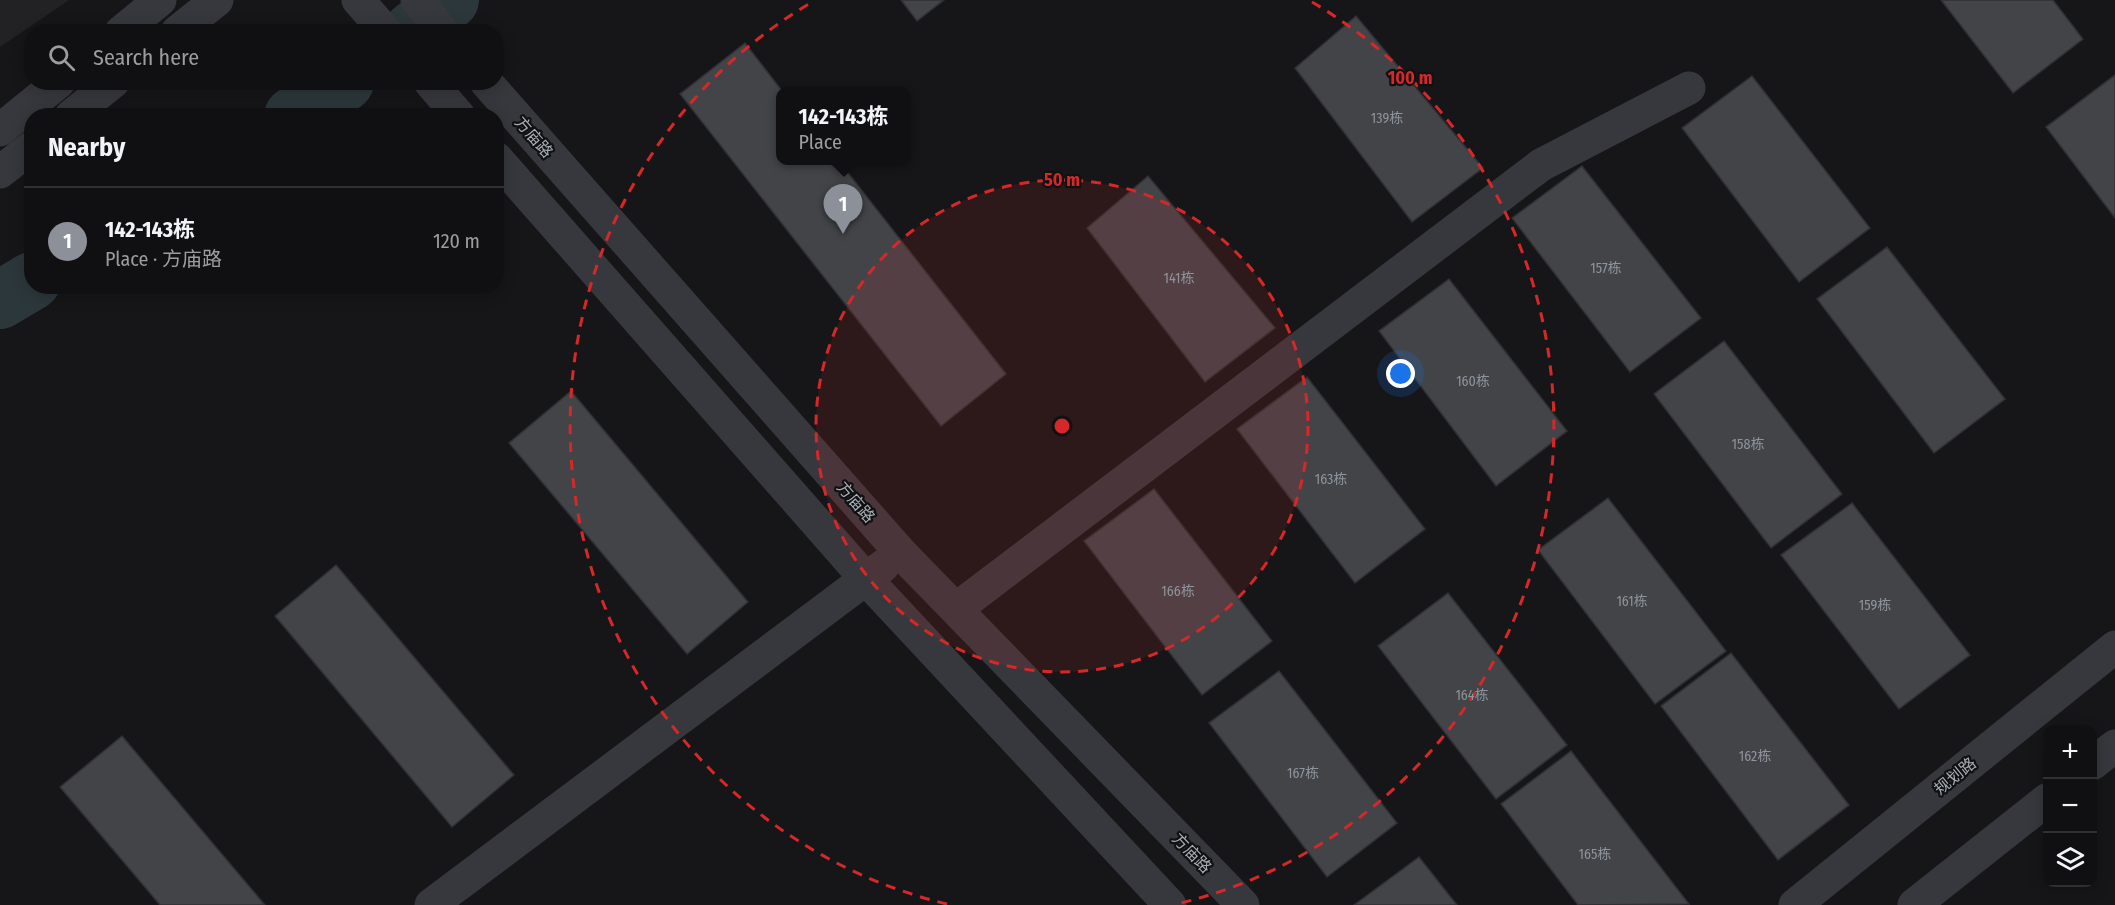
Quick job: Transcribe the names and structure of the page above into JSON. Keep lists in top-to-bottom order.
{
  "streets": {
    "street": ["方庙路", "规划路"]
  },
  "house_numbers": [
    "139栋",
    "157栋",
    "141栋",
    "160栋",
    "158栋",
    "163栋",
    "166栋",
    "161栋",
    "159栋",
    "164栋",
    "162栋",
    "167栋",
    "165栋"
  ],
  "page": {
    "search": "Search here",
    "popup": ["142-143栋", "Place"],
    "heading": "Nearby",
    "pins": "1",
    "list": [
      {
        "mark": "1",
        "name": "142-143栋",
        "note": "Place · 方庙路",
        "value": "120 m"
      }
    ],
    "map_buttons": ["+", "−"]
  },
  "rings": ["100 m", "50 m"]
}
